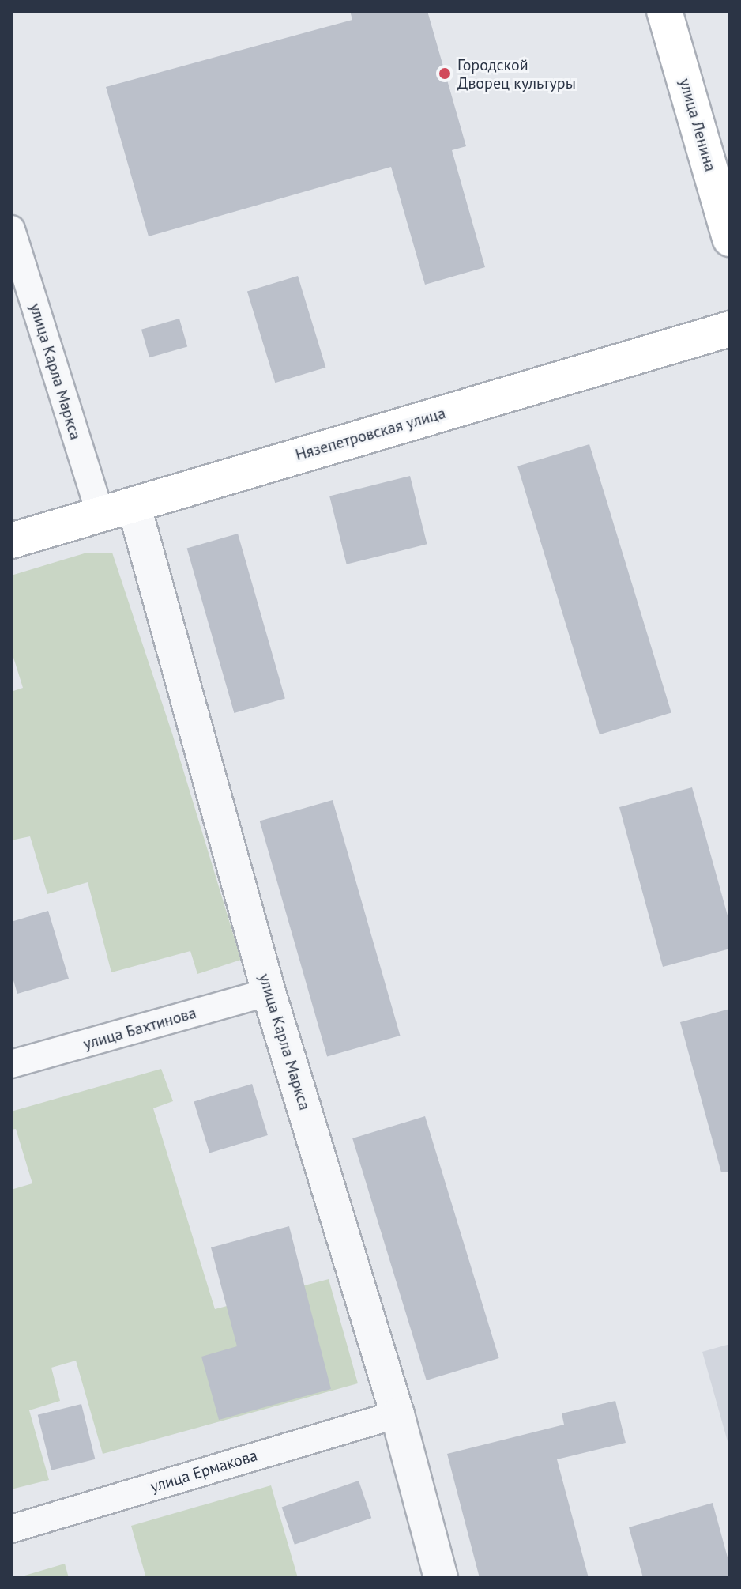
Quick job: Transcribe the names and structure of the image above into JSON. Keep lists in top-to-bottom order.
{
  "streets": {
    "main road": ["улица Ленина", "Нязепетровская улица"],
    "street": ["улица Карла Маркса", "улица Бахтинова", "улица Ермакова"]
  },
  "crossings": [
    ["улица Карла Маркса", "Нязепетровская улица"],
    ["улица Карла Маркса", "улица Бахтинова"],
    ["улица Карла Маркса", "улица Ермакова"]
  ],
  "places": ["Городской Дворец культуры"]
}
